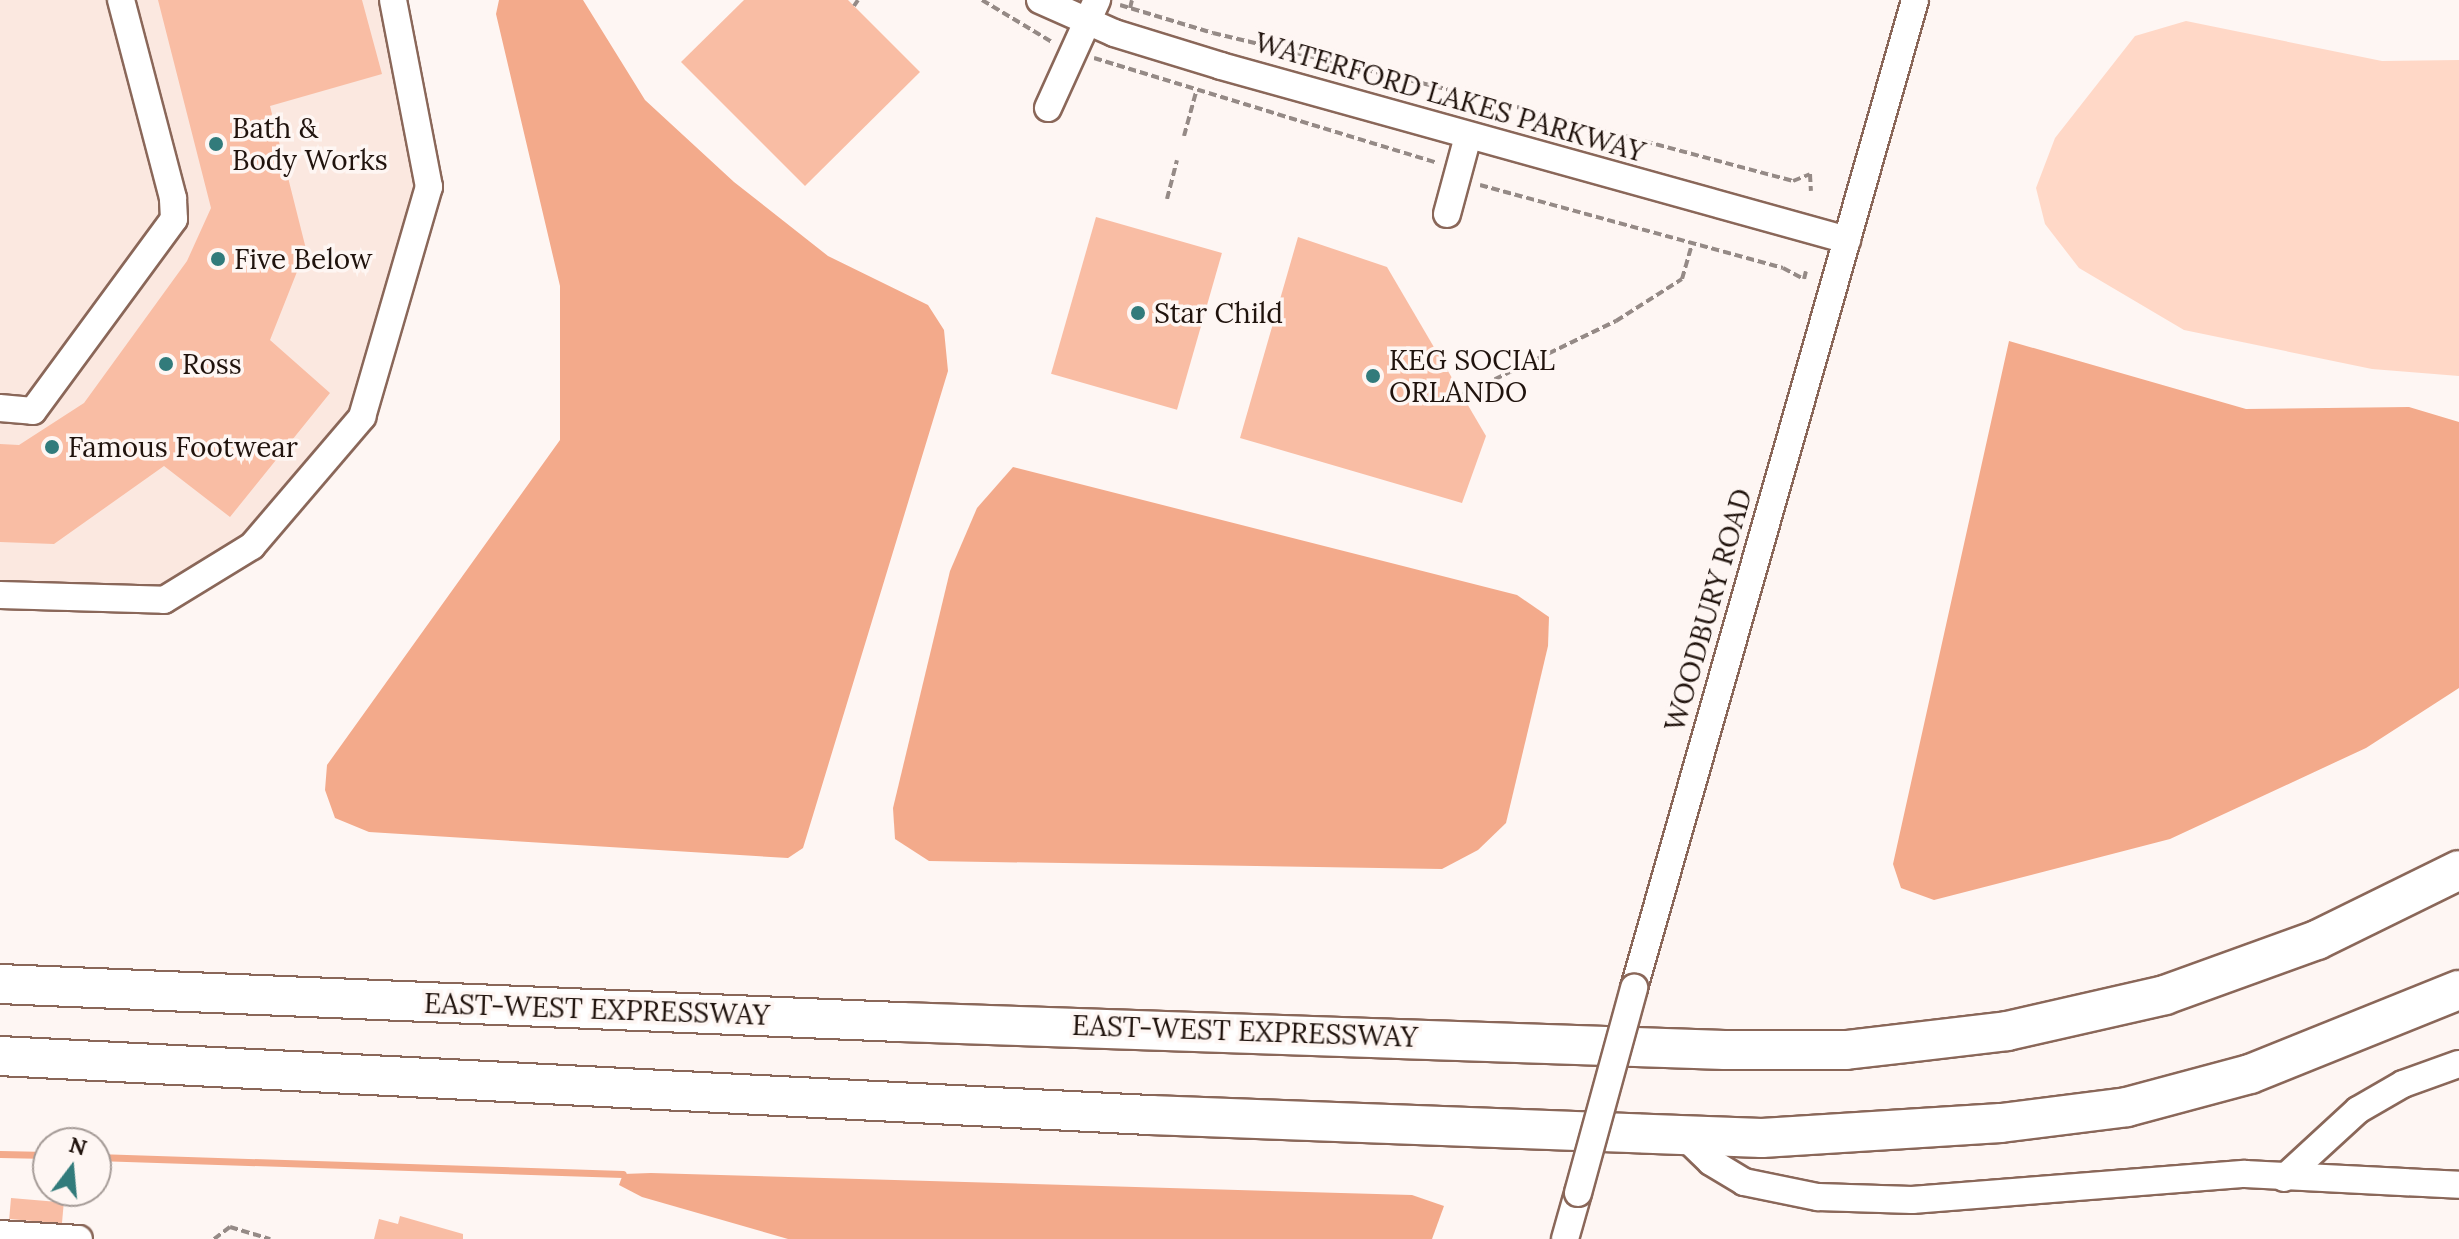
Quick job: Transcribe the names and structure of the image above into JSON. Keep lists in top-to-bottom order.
{
  "streets": {
    "highway": ["EAST-WEST EXPRESSWAY"],
    "street": ["WATERFORD LAKES PARKWAY", "WOODBURY ROAD"]
  },
  "crossings": [
    ["WATERFORD LAKES PARKWAY", "WOODBURY ROAD"]
  ],
  "places": [
    "Bath & Body Works",
    "Five Below",
    "Star Child",
    "Ross",
    "KEG SOCIAL ORLANDO",
    "Famous Footwear"
  ],
  "north": "top"
}
